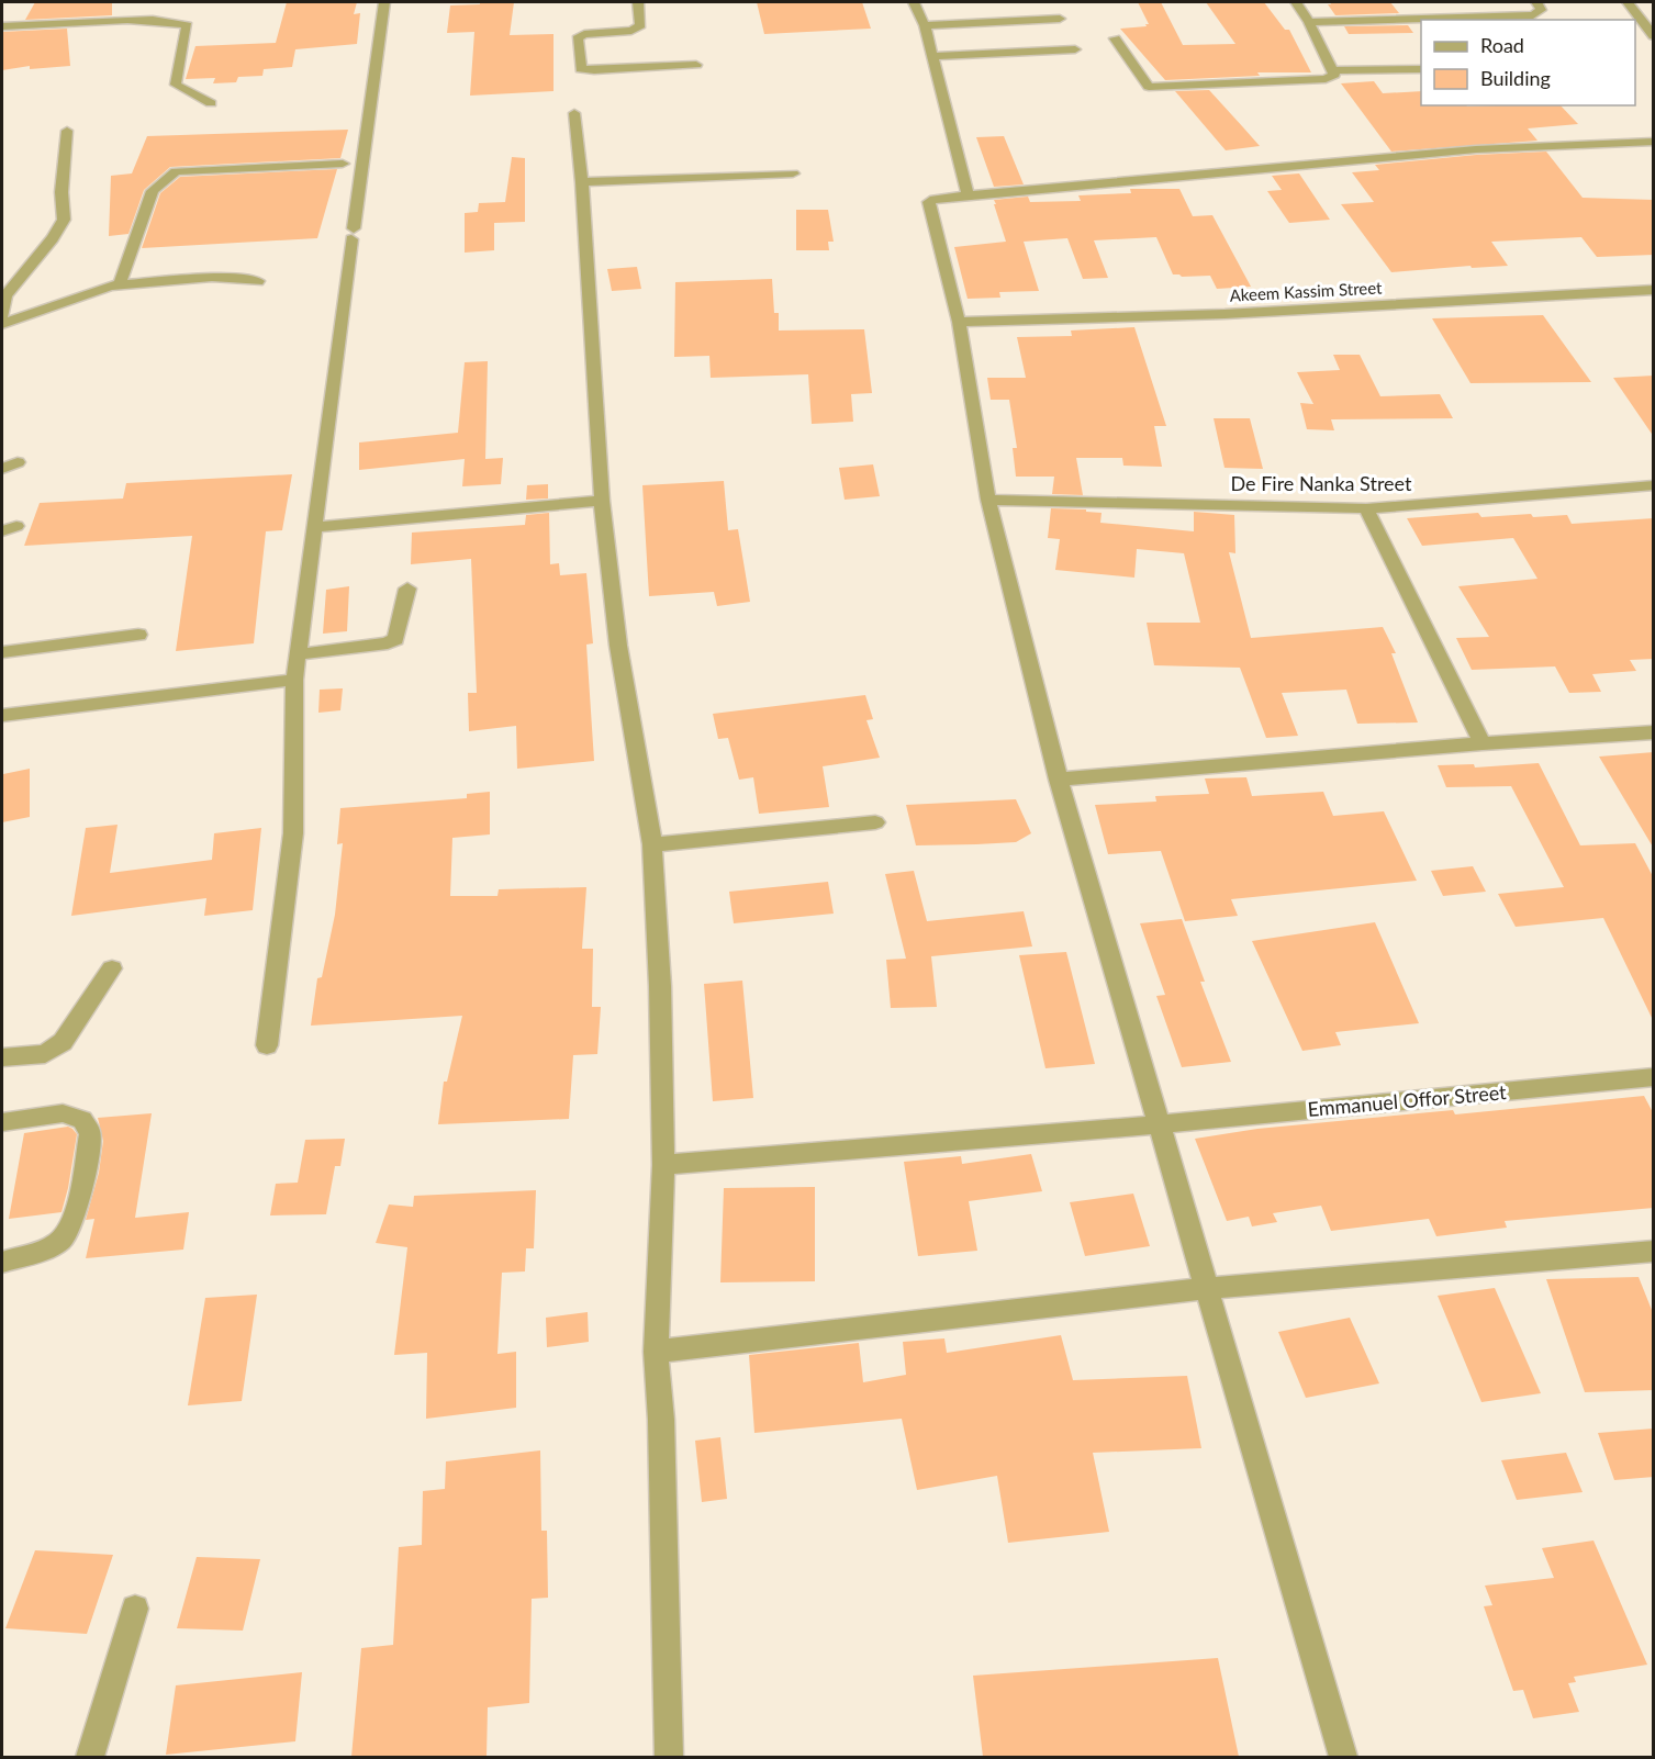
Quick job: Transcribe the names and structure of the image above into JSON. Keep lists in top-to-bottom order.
{
  "streets": {
    "street": ["Akeem Kassim Street", "De Fire Nanka Street", "Emmanuel Offor Street"]
  },
  "legend": ["Road", "Building"]
}
